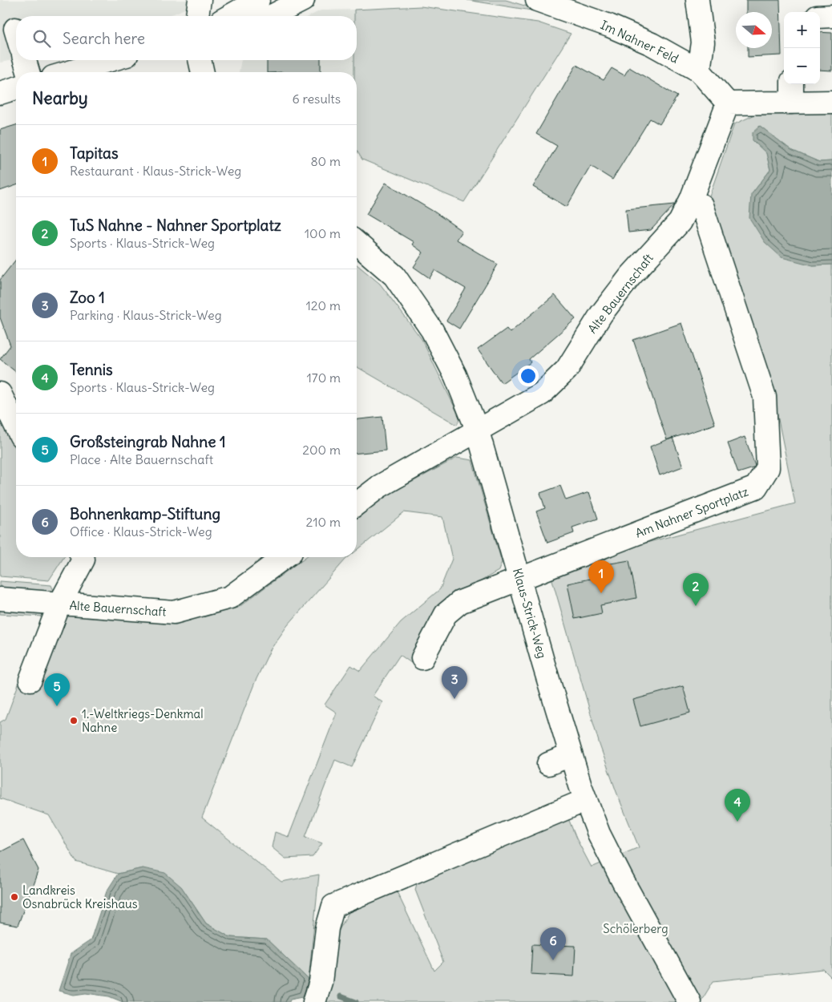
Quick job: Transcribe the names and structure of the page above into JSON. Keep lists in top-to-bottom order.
{
  "streets": {
    "street": [
      "Im Nahner Feld",
      "Alte Bauernschaft",
      "Am Nahner Sportplatz",
      "Klaus-Strick-Weg"
    ]
  },
  "crossings": [
    ["Im Nahner Feld", "Alte Bauernschaft"],
    ["Alte Bauernschaft", "Am Nahner Sportplatz"],
    ["Alte Bauernschaft", "Klaus-Strick-Weg"],
    ["Am Nahner Sportplatz", "Klaus-Strick-Weg"]
  ],
  "parks": ["Schölerberg"],
  "places": ["1.-Weltkriegs-Denkmal Nahne", "Landkreis Osnabrück Kreishaus"],
  "north": "right",
  "page": {
    "map_buttons": ["+", "−"],
    "search": "Search here",
    "heading": ["Nearby", "6 results"],
    "list": [
      {
        "mark": "1",
        "name": "Tapitas",
        "note": "Restaurant · Klaus-Strick-Weg",
        "value": "80 m"
      },
      {
        "mark": "2",
        "name": "TuS Nahne - Nahner Sportplatz",
        "note": "Sports · Klaus-Strick-Weg",
        "value": "100 m"
      },
      {
        "mark": "3",
        "name": "Zoo 1",
        "note": "Parking · Klaus-Strick-Weg",
        "value": "120 m"
      },
      {
        "mark": "4",
        "name": "Tennis",
        "note": "Sports · Klaus-Strick-Weg",
        "value": "170 m"
      },
      {
        "mark": "5",
        "name": "Großsteingrab Nahne 1",
        "note": "Place · Alte Bauernschaft",
        "value": "200 m"
      },
      {
        "mark": "6",
        "name": "Bohnenkamp-Stiftung",
        "note": "Office · Klaus-Strick-Weg",
        "value": "210 m"
      }
    ],
    "pins": [
      "1",
      "2",
      "3",
      "5",
      "4",
      "6"
    ]
  }
}
